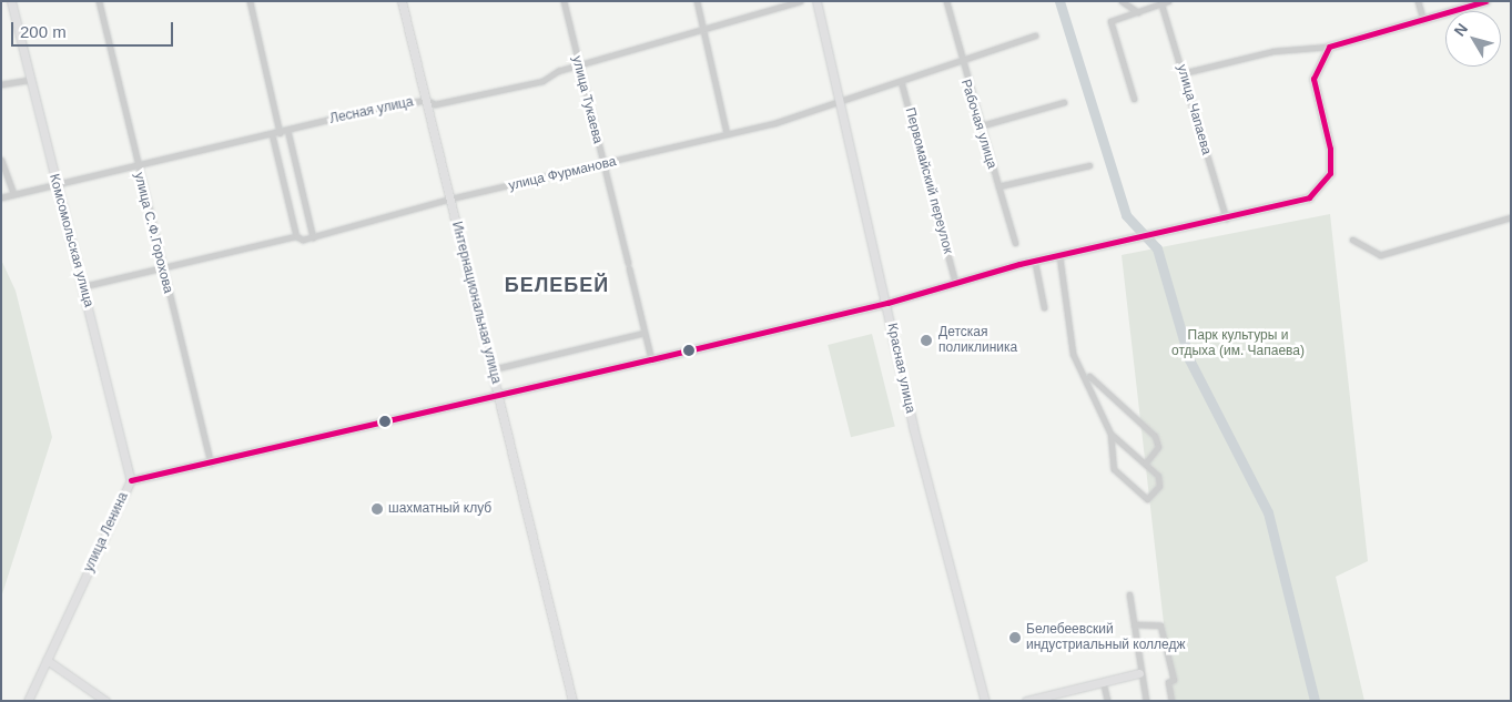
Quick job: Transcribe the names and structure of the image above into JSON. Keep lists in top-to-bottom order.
{
  "streets": {
    "street": [
      "улица Тукаева",
      "улица Чапаева",
      "Лесная улица",
      "Рабочая улица",
      "улица Фурманова",
      "Первомайский переулок",
      "улица С.Ф.Горохова",
      "Комсомольская улица",
      "Интернациональная улица",
      "Красная улица",
      "улица Ленина"
    ]
  },
  "crossings": [
    ["улица Тукаева", "Лесная улица"],
    ["улица Тукаева", "улица Фурманова"],
    ["улица Тукаева", "улица Ленина"],
    ["улица Чапаева", "улица Ленина"],
    ["Лесная улица", "улица С.Ф.Горохова"],
    ["Лесная улица", "Комсомольская улица"],
    ["Лесная улица", "Интернациональная улица"],
    ["Рабочая улица", "улица Фурманова"],
    ["улица Фурманова", "Первомайский переулок"],
    ["улица Фурманова", "улица С.Ф.Горохова"],
    ["улица Фурманова", "Комсомольская улица"],
    ["улица Фурманова", "Интернациональная улица"],
    ["улица Фурманова", "Красная улица"],
    ["Первомайский переулок", "улица Ленина"],
    ["улица С.Ф.Горохова", "улица Ленина"],
    ["Комсомольская улица", "улица Ленина"],
    ["Интернациональная улица", "улица Ленина"],
    ["Красная улица", "улица Ленина"]
  ],
  "districts": ["БЕЛЕБЕЙ"],
  "parks": ["Парк культуры и отдыха (им. Чапаева)"],
  "places": ["Детская поликлиника", "шахматный клуб", "Белебеевский индустриальный колледж"],
  "scale_bar": "200 m",
  "north": "top left"
}
